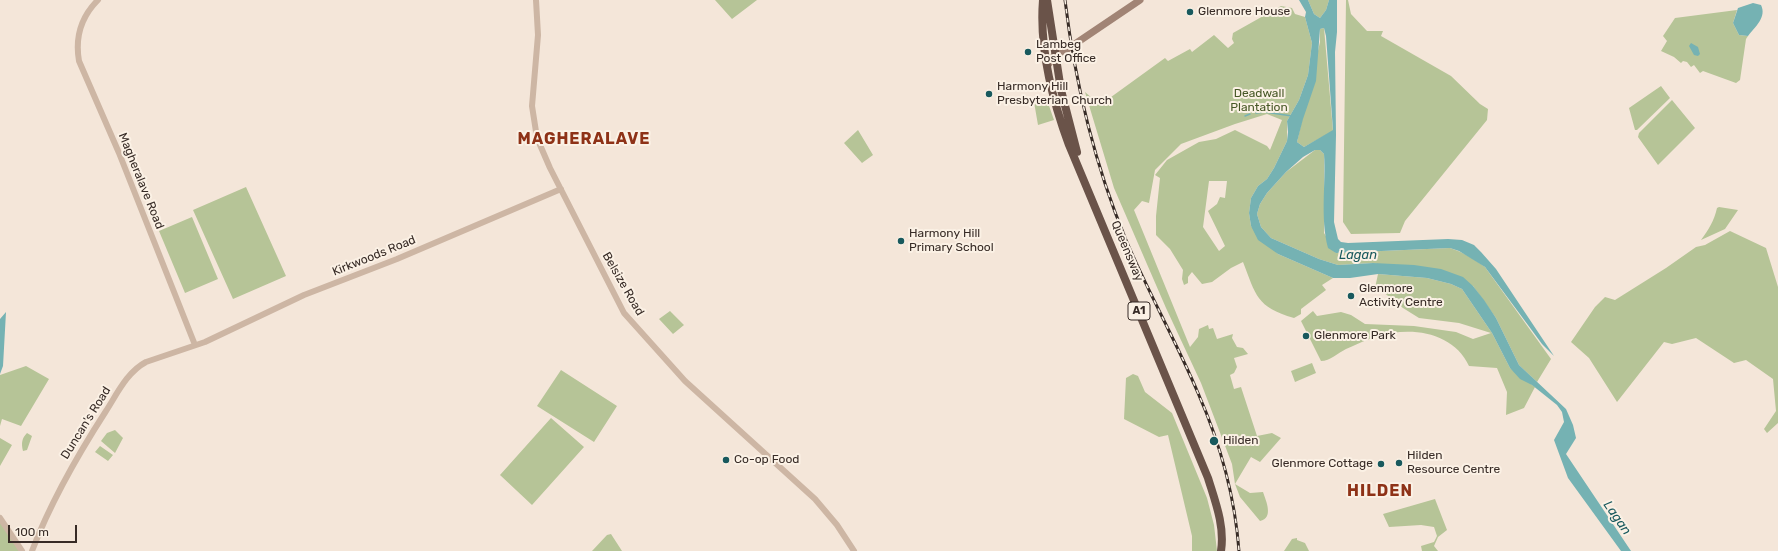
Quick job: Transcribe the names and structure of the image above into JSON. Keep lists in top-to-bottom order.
{
  "streets": {
    "highway": ["Queensway", "A1"],
    "street": [
      "Magheralave Road",
      "Kirkwoods Road",
      "Belsize Road",
      "Duncan's Road"
    ]
  },
  "crossings": [
    ["Magheralave Road", "Kirkwoods Road"],
    ["Magheralave Road", "Duncan's Road"],
    ["Kirkwoods Road", "Belsize Road"],
    ["Kirkwoods Road", "Duncan's Road"]
  ],
  "districts": ["MAGHERALAVE", "HILDEN"],
  "water": ["Lagan"],
  "parks": ["Deadwall Plantation"],
  "places": [
    "Glenmore House",
    "Lambeg Post Office",
    "Harmony Hill Presbyterian Church",
    "Harmony Hill Primary School",
    "Glenmore Activity Centre",
    "Glenmore Park",
    "Hilden",
    "Co-op Food",
    "Hilden Resource Centre",
    "Glenmore Cottage"
  ],
  "scale_bar": "100 m"
}
